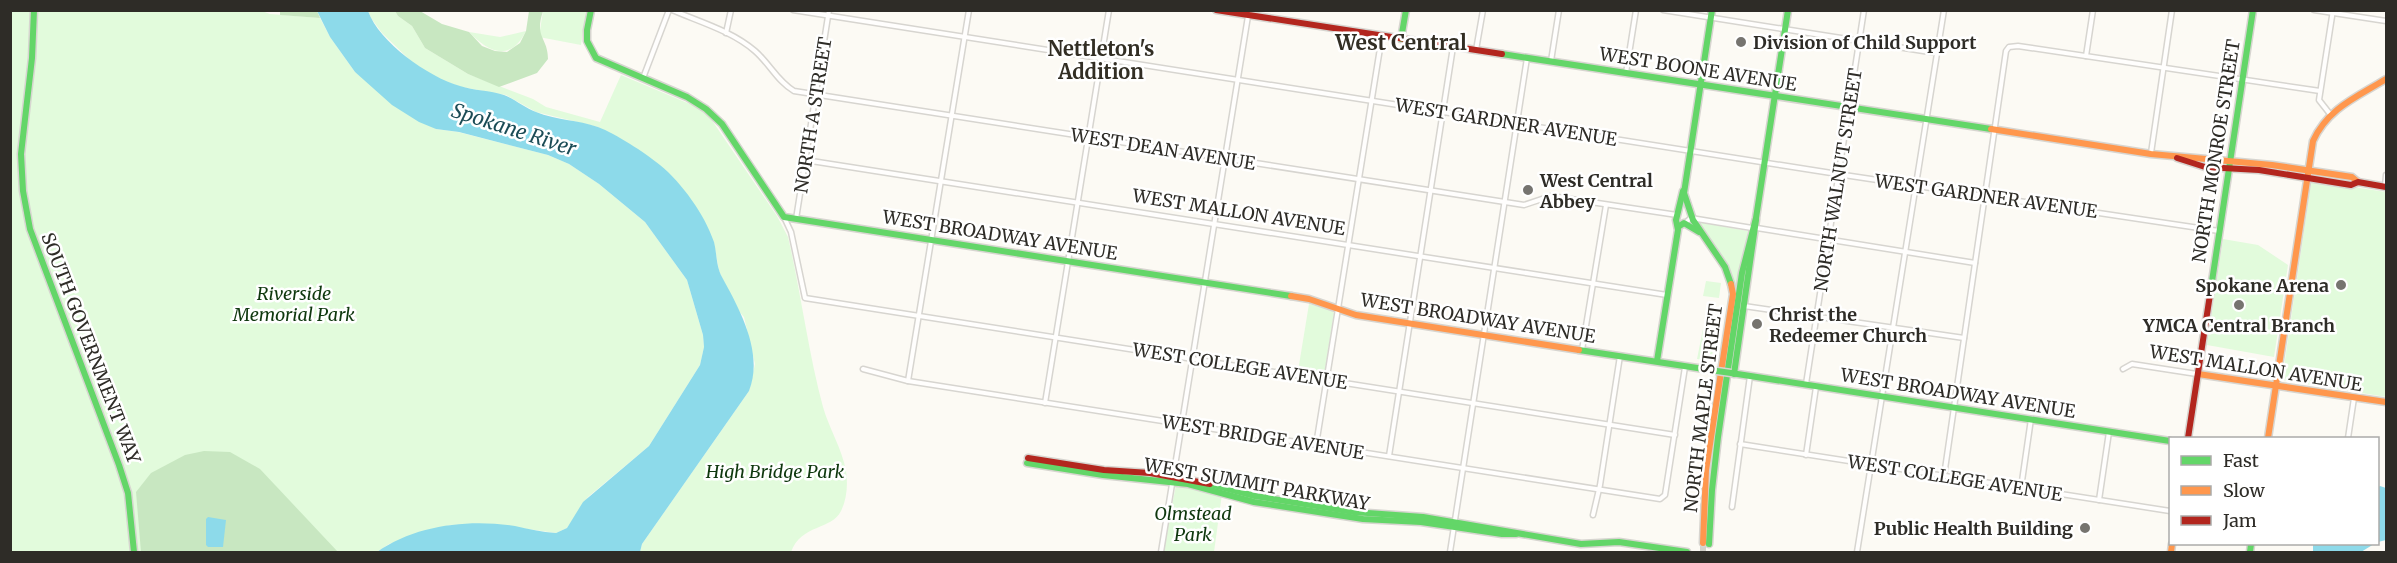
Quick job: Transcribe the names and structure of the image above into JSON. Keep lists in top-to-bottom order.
{
  "streets": {
    "street": [
      "WEST BOONE AVENUE",
      "NORTH A STREET",
      "WEST GARDNER AVENUE",
      "WEST DEAN AVENUE",
      "NORTH MONROE STREET",
      "NORTH WALNUT STREET",
      "WEST MALLON AVENUE",
      "WEST BROADWAY AVENUE",
      "SOUTH GOVERNMENT WAY",
      "WEST COLLEGE AVENUE",
      "NORTH MAPLE STREET",
      "WEST BRIDGE AVENUE",
      "WEST SUMMIT PARKWAY"
    ]
  },
  "crossings": [
    ["WEST BOONE AVENUE", "NORTH MONROE STREET"],
    ["WEST BOONE AVENUE", "NORTH WALNUT STREET"],
    ["WEST BOONE AVENUE", "NORTH MAPLE STREET"],
    ["NORTH A STREET", "WEST GARDNER AVENUE"],
    ["NORTH A STREET", "WEST DEAN AVENUE"],
    ["NORTH A STREET", "WEST MALLON AVENUE"],
    ["NORTH A STREET", "WEST BROADWAY AVENUE"],
    ["WEST GARDNER AVENUE", "NORTH MONROE STREET"],
    ["WEST GARDNER AVENUE", "NORTH WALNUT STREET"],
    ["WEST GARDNER AVENUE", "NORTH MAPLE STREET"],
    ["NORTH MONROE STREET", "WEST MALLON AVENUE"],
    ["NORTH WALNUT STREET", "WEST BROADWAY AVENUE"],
    ["WEST BROADWAY AVENUE", "WEST COLLEGE AVENUE"],
    ["WEST BROADWAY AVENUE", "NORTH MAPLE STREET"],
    ["WEST COLLEGE AVENUE", "WEST BRIDGE AVENUE"]
  ],
  "districts": ["West Central", "Nettleton's Addition"],
  "water": ["Spokane River"],
  "parks": ["Riverside Memorial Park", "High Bridge Park", "Olmstead Park"],
  "places": [
    "Division of Child Support",
    "West Central Abbey",
    "Spokane Arena",
    "YMCA Central Branch",
    "Christ the Redeemer Church",
    "Public Health Building"
  ],
  "legend": ["Fast", "Slow", "Jam"]
}
